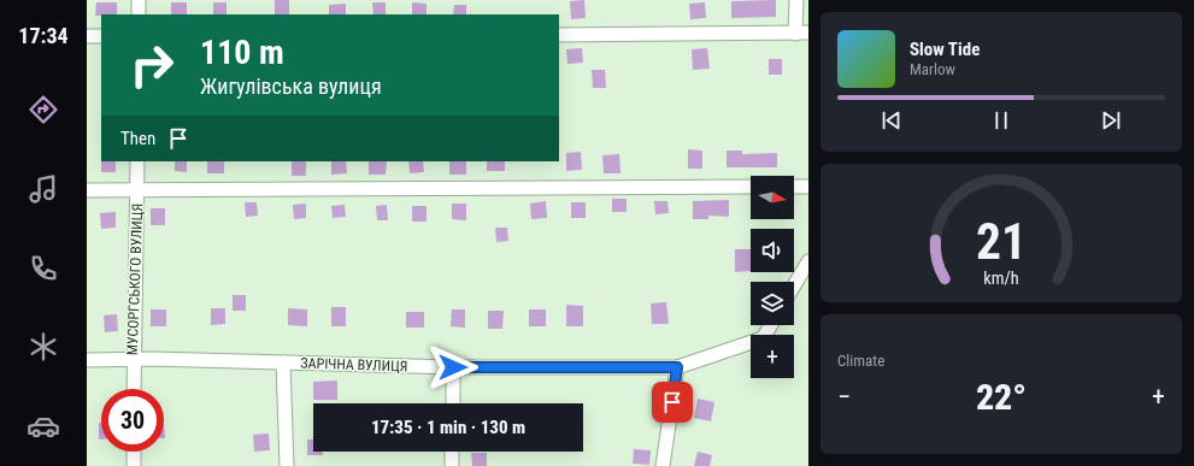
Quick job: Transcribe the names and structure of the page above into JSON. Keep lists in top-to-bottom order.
{
  "streets": {
    "street": ["МУСОРГСЬКОГО ВУЛИЦЯ", "ЗАРІЧНА ВУЛИЦЯ"]
  },
  "crossings": [
    ["МУСОРГСЬКОГО ВУЛИЦЯ", "ЗАРІЧНА ВУЛИЦЯ"]
  ],
  "north": "right",
  "page": {
    "tabs": "17:34",
    "turn": ["110 m", "Жигулівська вулиця"],
    "song": ["Slow Tide", "Marlow"],
    "then": "Then",
    "map_buttons": "+",
    "tile": "Climate",
    "heat": ["−", "22°", "+"],
    "limit": "30",
    "trip": "17:35 · 1 min · 130 m",
    "gauge": ["21", "km/h"]
  }
}
